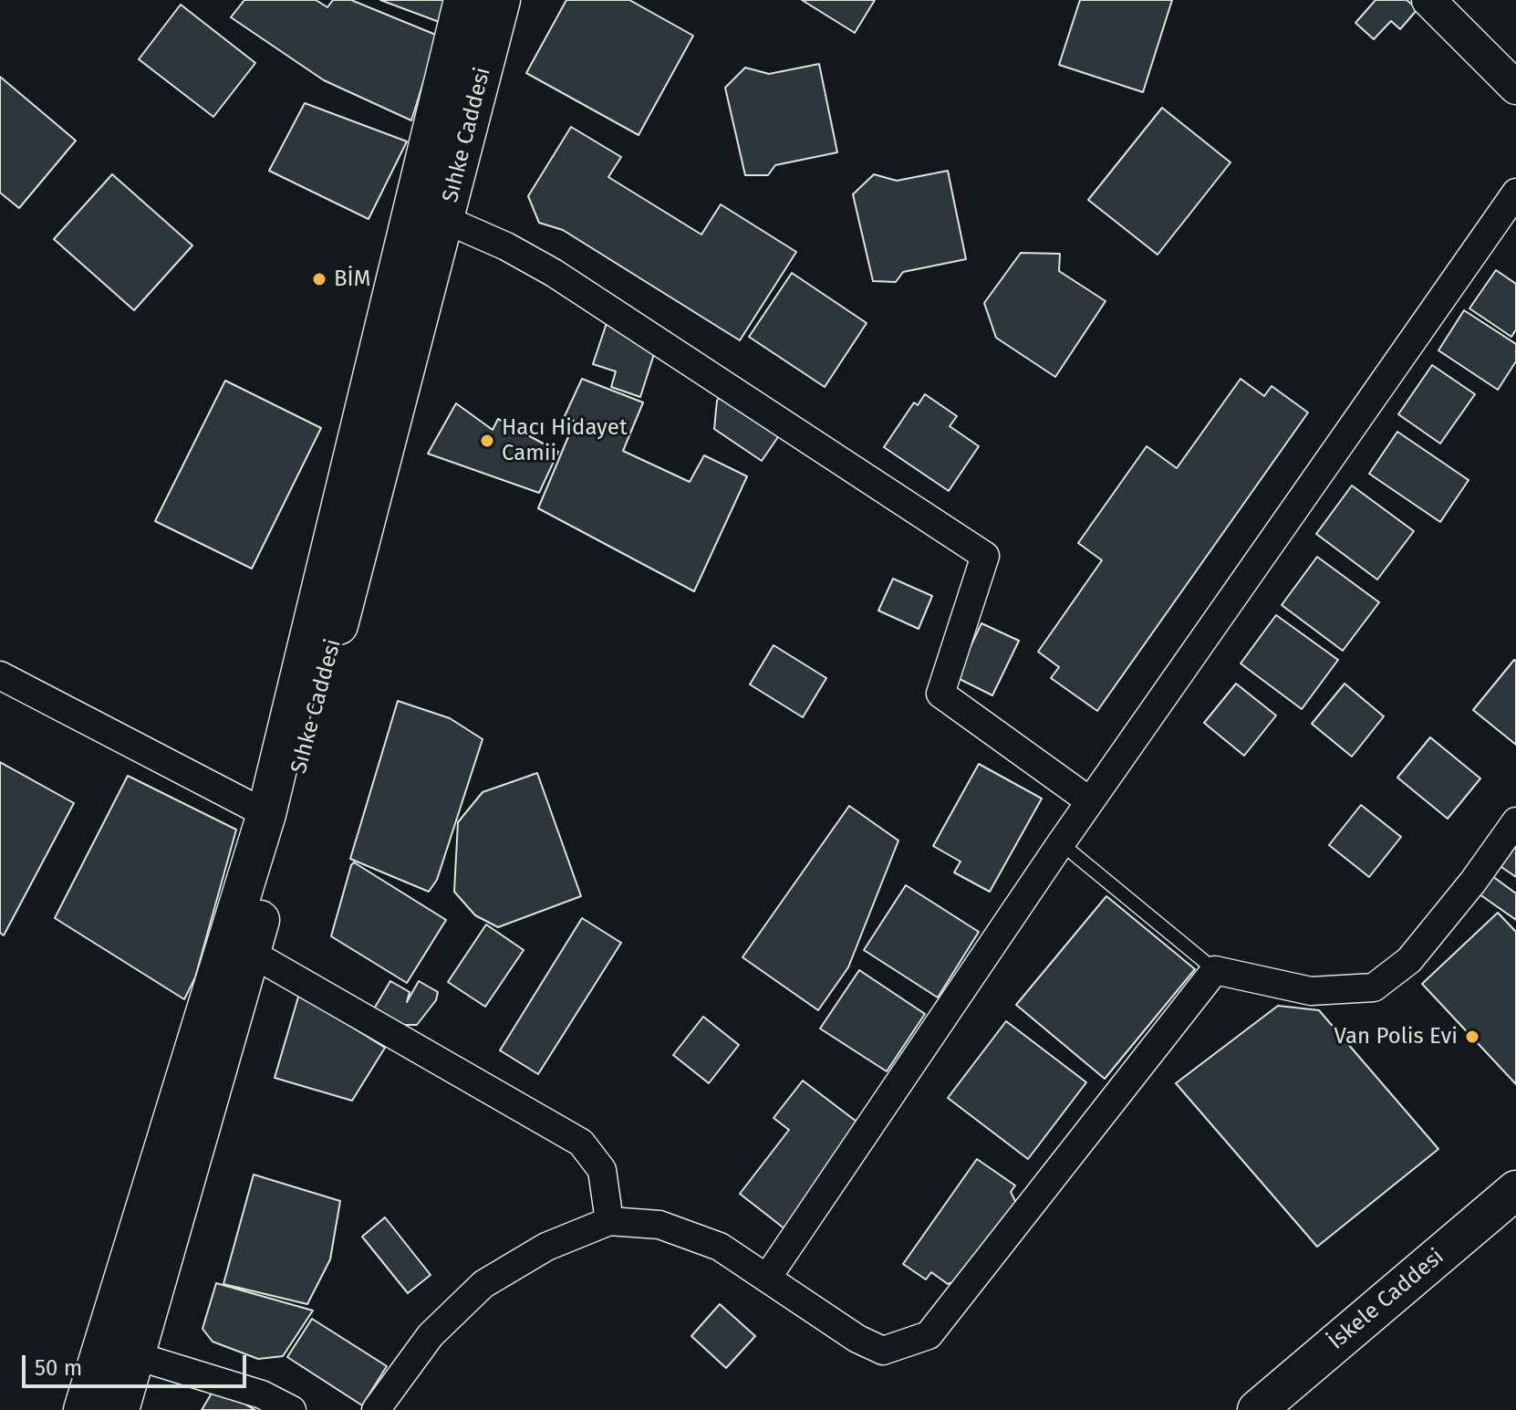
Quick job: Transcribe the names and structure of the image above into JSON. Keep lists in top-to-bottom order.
{
  "streets": {
    "main road": ["Sıhke Caddesi", "İskele Caddesi"]
  },
  "places": ["BİM", "Hacı Hidayet Camii", "Van Polis Evi"],
  "scale_bar": "50 m"
}
